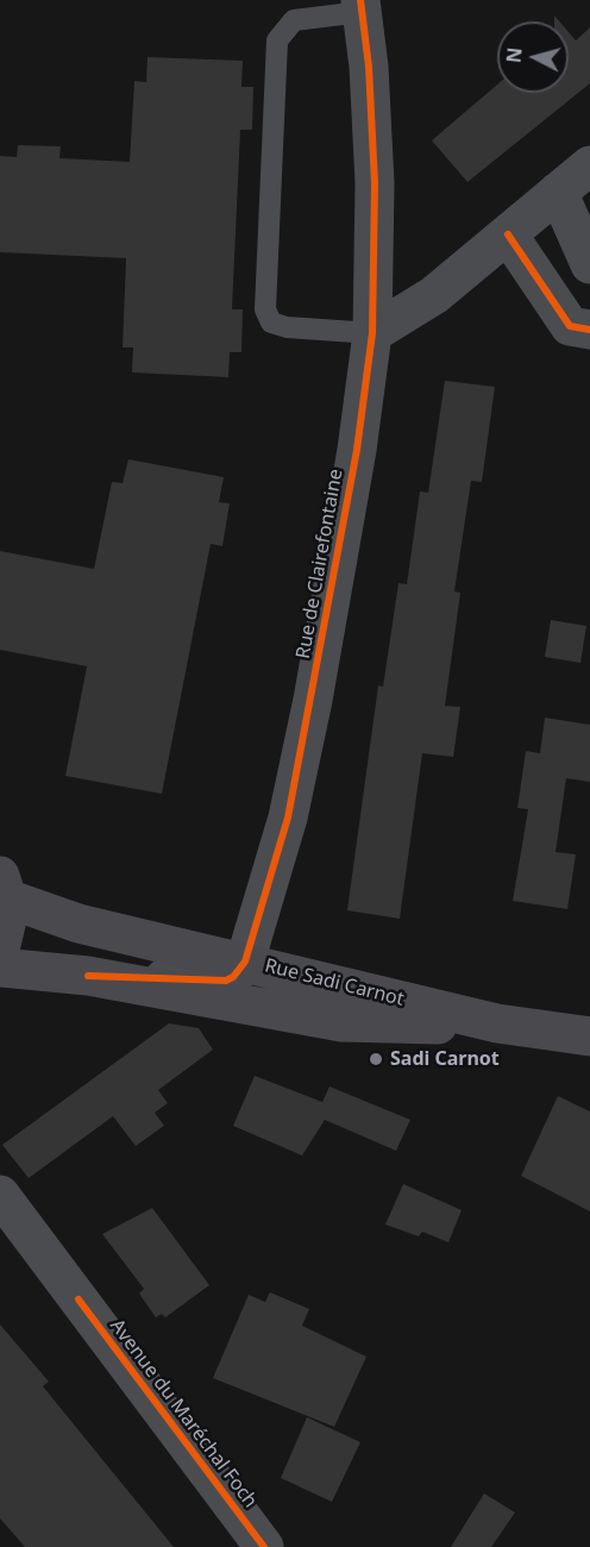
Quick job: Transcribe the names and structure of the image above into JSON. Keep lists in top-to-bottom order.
{
  "streets": {
    "main road": ["Rue Sadi Carnot"],
    "street": ["Rue de Clairefontaine", "Avenue du Maréchal Foch"]
  },
  "crossings": [
    ["Rue de Clairefontaine", "Rue Sadi Carnot"]
  ],
  "places": ["Sadi Carnot"],
  "north": "left"
}
